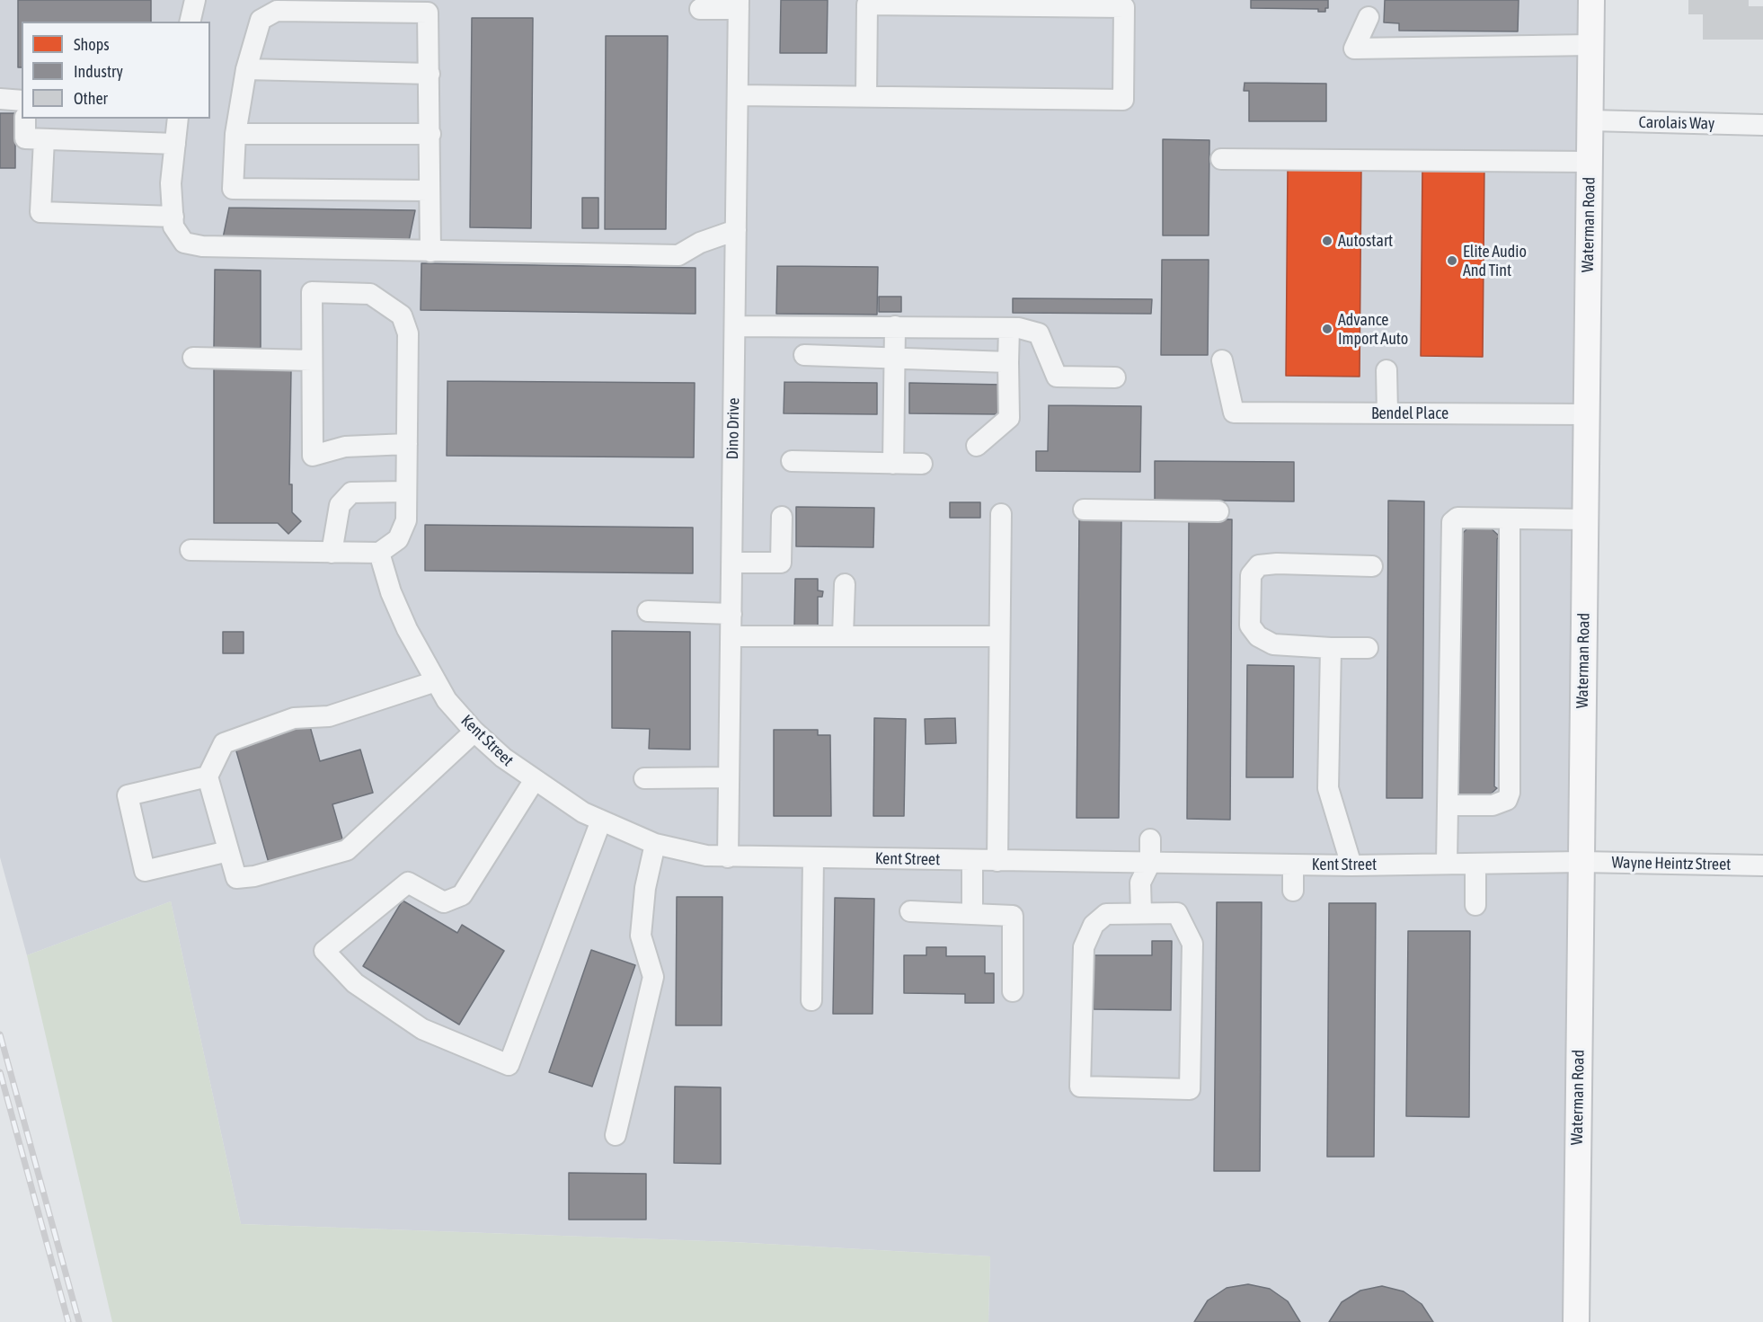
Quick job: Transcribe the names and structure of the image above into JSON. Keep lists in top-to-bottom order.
{
  "streets": {
    "main road": ["Waterman Road"],
    "street": [
      "Carolais Way",
      "Bendel Place",
      "Dino Drive",
      "Kent Street",
      "Wayne Heintz Street"
    ]
  },
  "crossings": [
    ["Carolais Way", "Waterman Road"],
    ["Waterman Road", "Bendel Place"],
    ["Waterman Road", "Kent Street"],
    ["Waterman Road", "Wayne Heintz Street"],
    ["Dino Drive", "Kent Street"],
    ["Kent Street", "Wayne Heintz Street"]
  ],
  "places": ["Autostart", "Elite Audio And Tint", "Advance Import Auto"],
  "legend": ["Shops", "Industry", "Other"]
}
